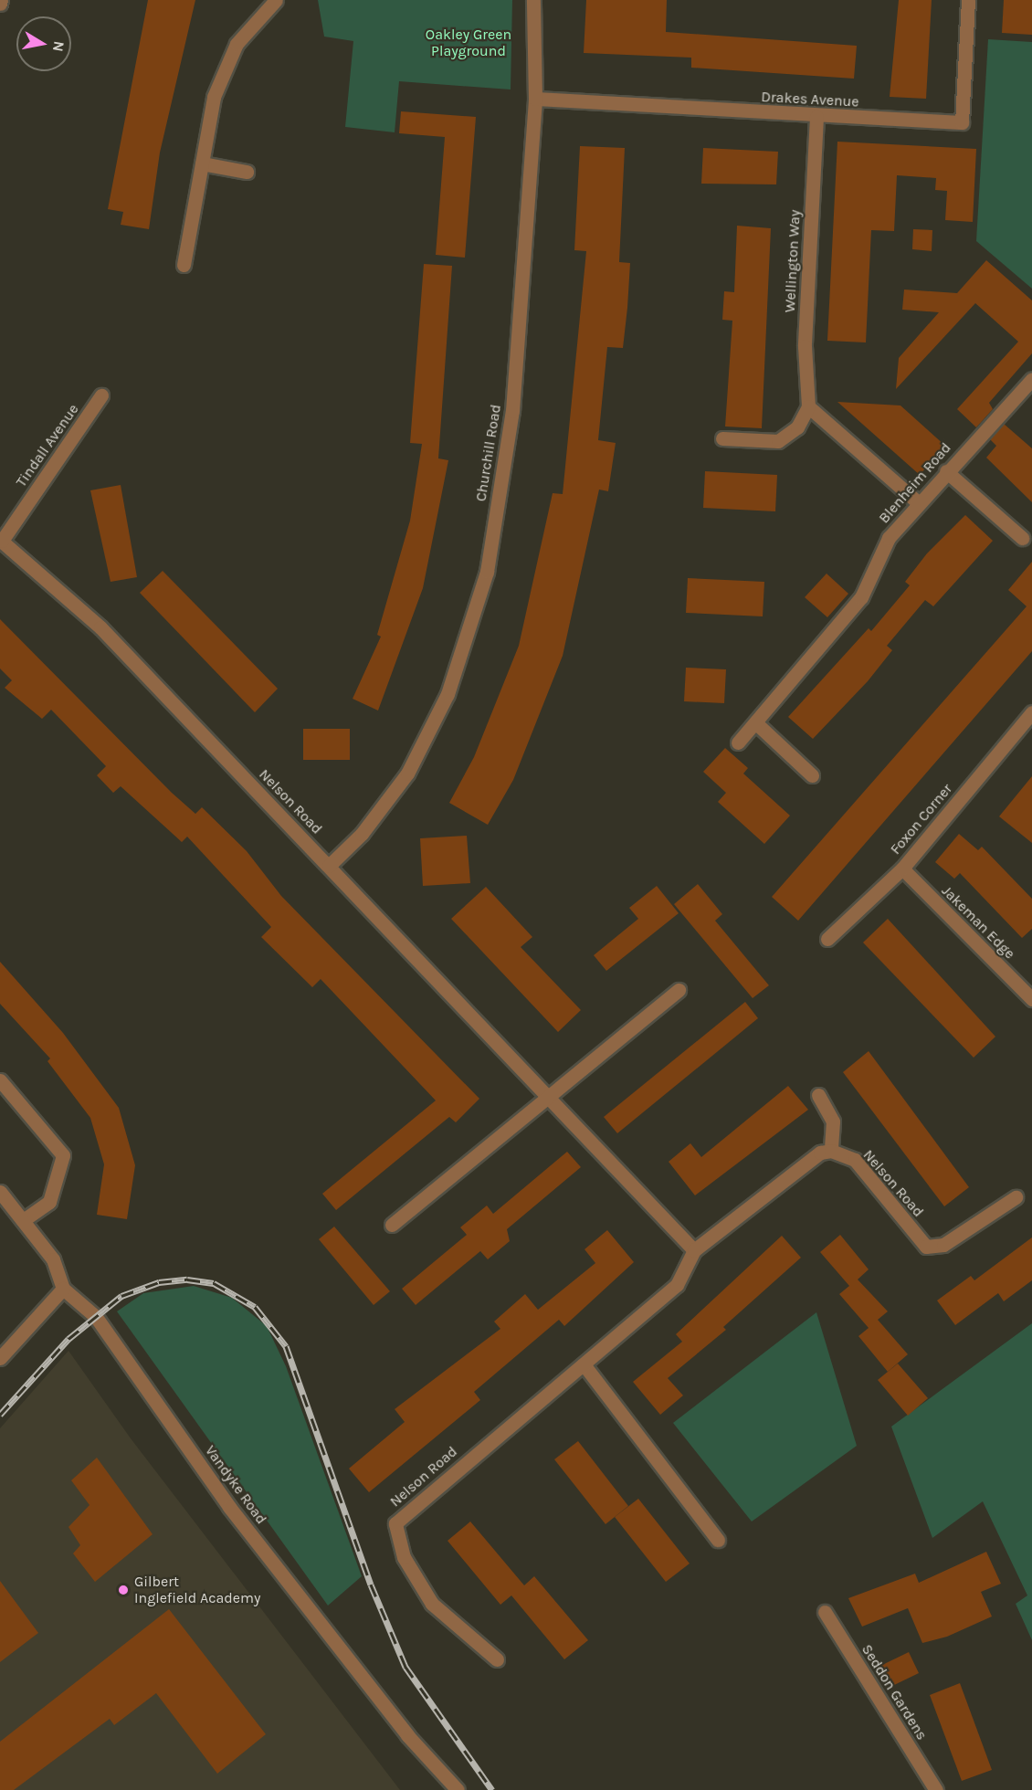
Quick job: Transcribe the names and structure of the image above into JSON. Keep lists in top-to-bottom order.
{
  "streets": {
    "street": [
      "Drakes Avenue",
      "Wellington Way",
      "Tindall Avenue",
      "Churchill Road",
      "Blenheim Road",
      "Nelson Road",
      "Foxon Corner",
      "Jakeman Edge",
      "Vandyke Road",
      "Seddon Gardens"
    ]
  },
  "crossings": [
    ["Drakes Avenue", "Wellington Way"],
    ["Drakes Avenue", "Churchill Road"],
    ["Tindall Avenue", "Nelson Road"],
    ["Churchill Road", "Nelson Road"],
    ["Foxon Corner", "Jakeman Edge"]
  ],
  "parks": ["Oakley Green Playground"],
  "places": ["Gilbert Inglefield Academy"],
  "north": "right"
}
